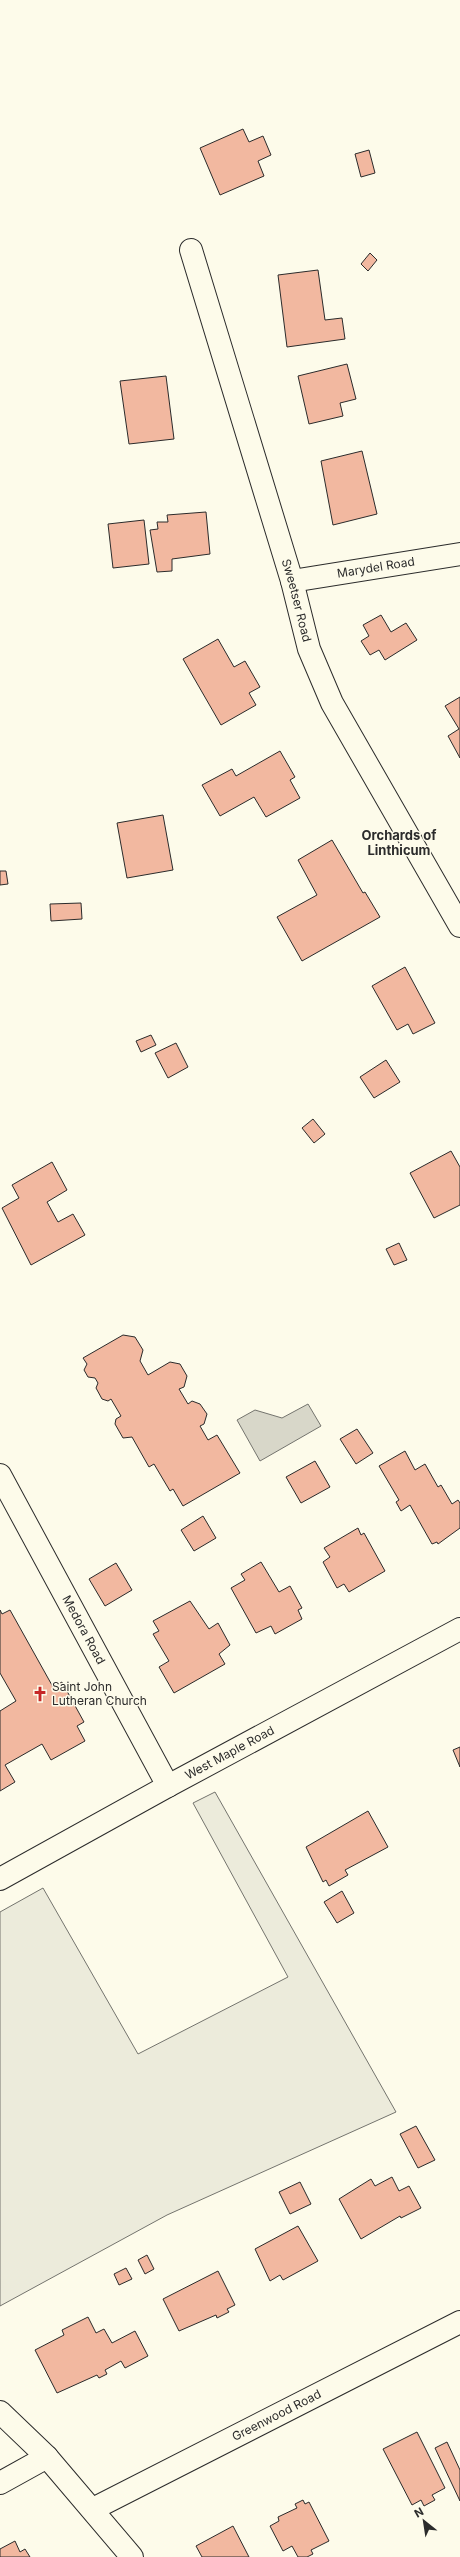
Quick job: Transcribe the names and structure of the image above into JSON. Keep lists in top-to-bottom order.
{
  "streets": {
    "street": [
      "Marydel Road",
      "Sweetser Road",
      "Medora Road",
      "West Maple Road",
      "Greenwood Road"
    ]
  },
  "crossings": [
    ["Marydel Road", "Sweetser Road"],
    ["Medora Road", "West Maple Road"]
  ],
  "districts": ["Orchards of Linthicum"],
  "places": {
    "church": ["Saint John Lutheran Church"]
  },
  "north": "top left"
}
